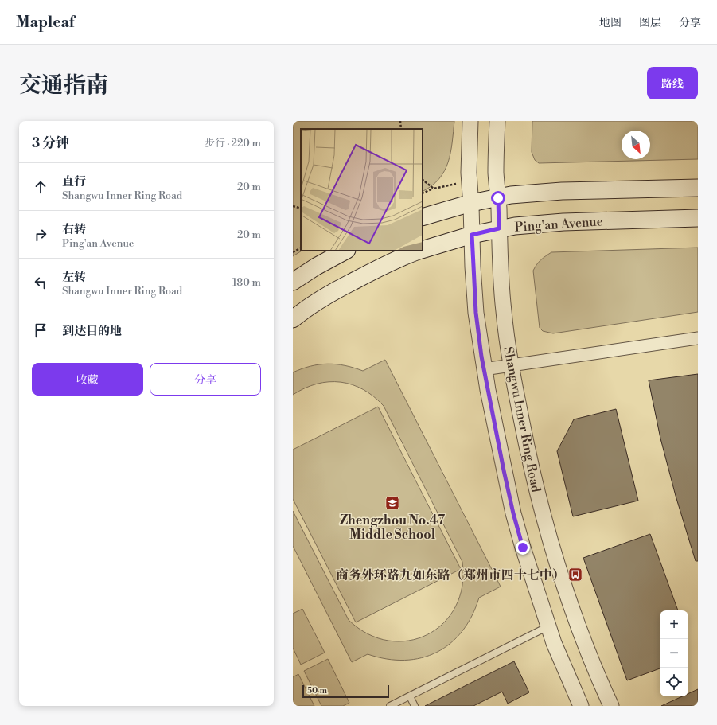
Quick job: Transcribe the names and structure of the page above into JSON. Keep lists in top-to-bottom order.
{
  "streets": {
    "main road": ["Ping'an Avenue"],
    "street": ["Shangwu Inner Ring Road"]
  },
  "crossings": [
    ["Ping'an Avenue", "Shangwu Inner Ring Road"]
  ],
  "places": {
    "school or university": ["Zhengzhou No.47 Middle School"],
    "bus stop": ["商务外环路九如东路（郑州市四十七中）"]
  },
  "scale_bar": "50 m",
  "north": "bottom right",
  "page": {
    "header": "Mapleaf",
    "nav": ["地图", "图层", "分享"],
    "title": "交通指南",
    "buttons": [
      "路线",
      ["收藏", "分享"]
    ],
    "heading": ["3 分钟", "步行 · 220 m"],
    "list": [
      ["直行", "Shangwu Inner Ring Road", "20 m"],
      ["右转", "Ping'an Avenue", "20 m"],
      ["左转", "Shangwu Inner Ring Road", "180 m"],
      "到达目的地"
    ],
    "map_buttons": ["+", "−"],
    "scale": "50 m"
  }
}
